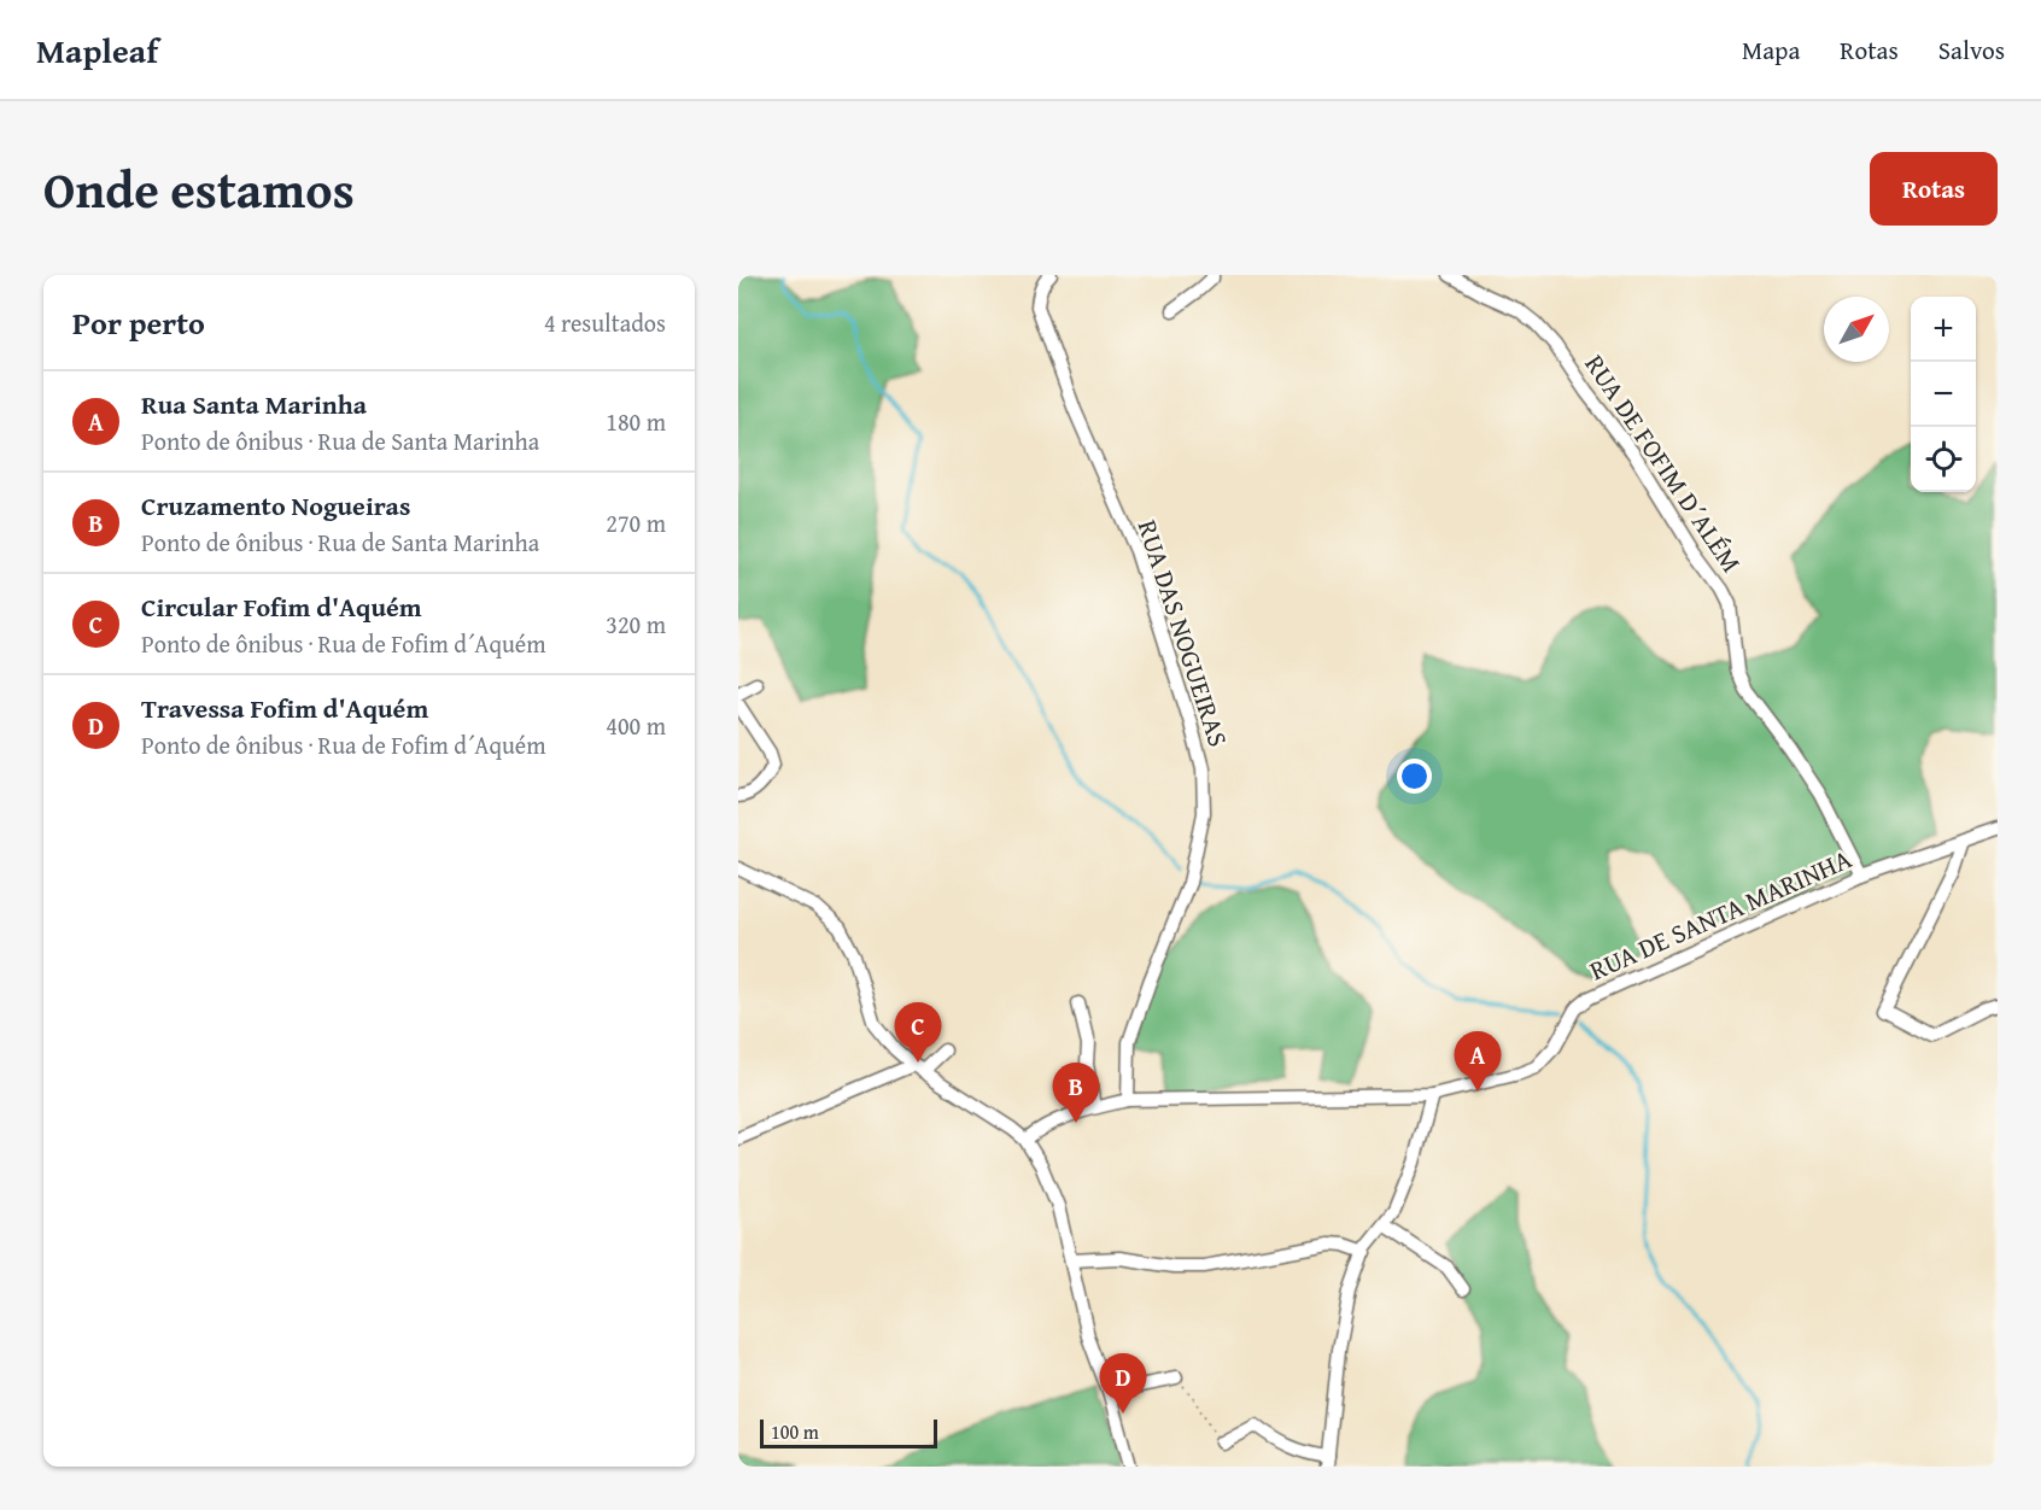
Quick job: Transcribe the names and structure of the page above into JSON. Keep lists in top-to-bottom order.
{
  "streets": {
    "street": ["RUA DE FOFIM D´ALÉM", "RUA DAS NOGUEIRAS", "RUA DE SANTA MARINHA"]
  },
  "crossings": [
    ["RUA DE FOFIM D´ALÉM", "RUA DE SANTA MARINHA"],
    ["RUA DAS NOGUEIRAS", "RUA DE SANTA MARINHA"]
  ],
  "scale_bar": "100 m",
  "north": "top right",
  "page": {
    "header": "Mapleaf",
    "nav": ["Mapa", "Rotas", "Salvos"],
    "title": "Onde estamos",
    "buttons": "Rotas",
    "heading": ["Por perto", "4 resultados"],
    "map_buttons": ["+", "−"],
    "list": [
      {
        "mark": "A",
        "name": "Rua Santa Marinha",
        "note": "Ponto de ônibus · Rua de Santa Marinha",
        "value": "180 m"
      },
      {
        "mark": "B",
        "name": "Cruzamento Nogueiras",
        "note": "Ponto de ônibus · Rua de Santa Marinha",
        "value": "270 m"
      },
      {
        "mark": "C",
        "name": "Circular Fofim d'Aquém",
        "note": "Ponto de ônibus · Rua de Fofim d´Aquém",
        "value": "320 m"
      },
      {
        "mark": "D",
        "name": "Travessa Fofim d'Aquém",
        "note": "Ponto de ônibus · Rua de Fofim d´Aquém",
        "value": "400 m"
      }
    ],
    "pins": [
      "C",
      "A",
      "B",
      "D"
    ],
    "scale": "100 m"
  }
}
